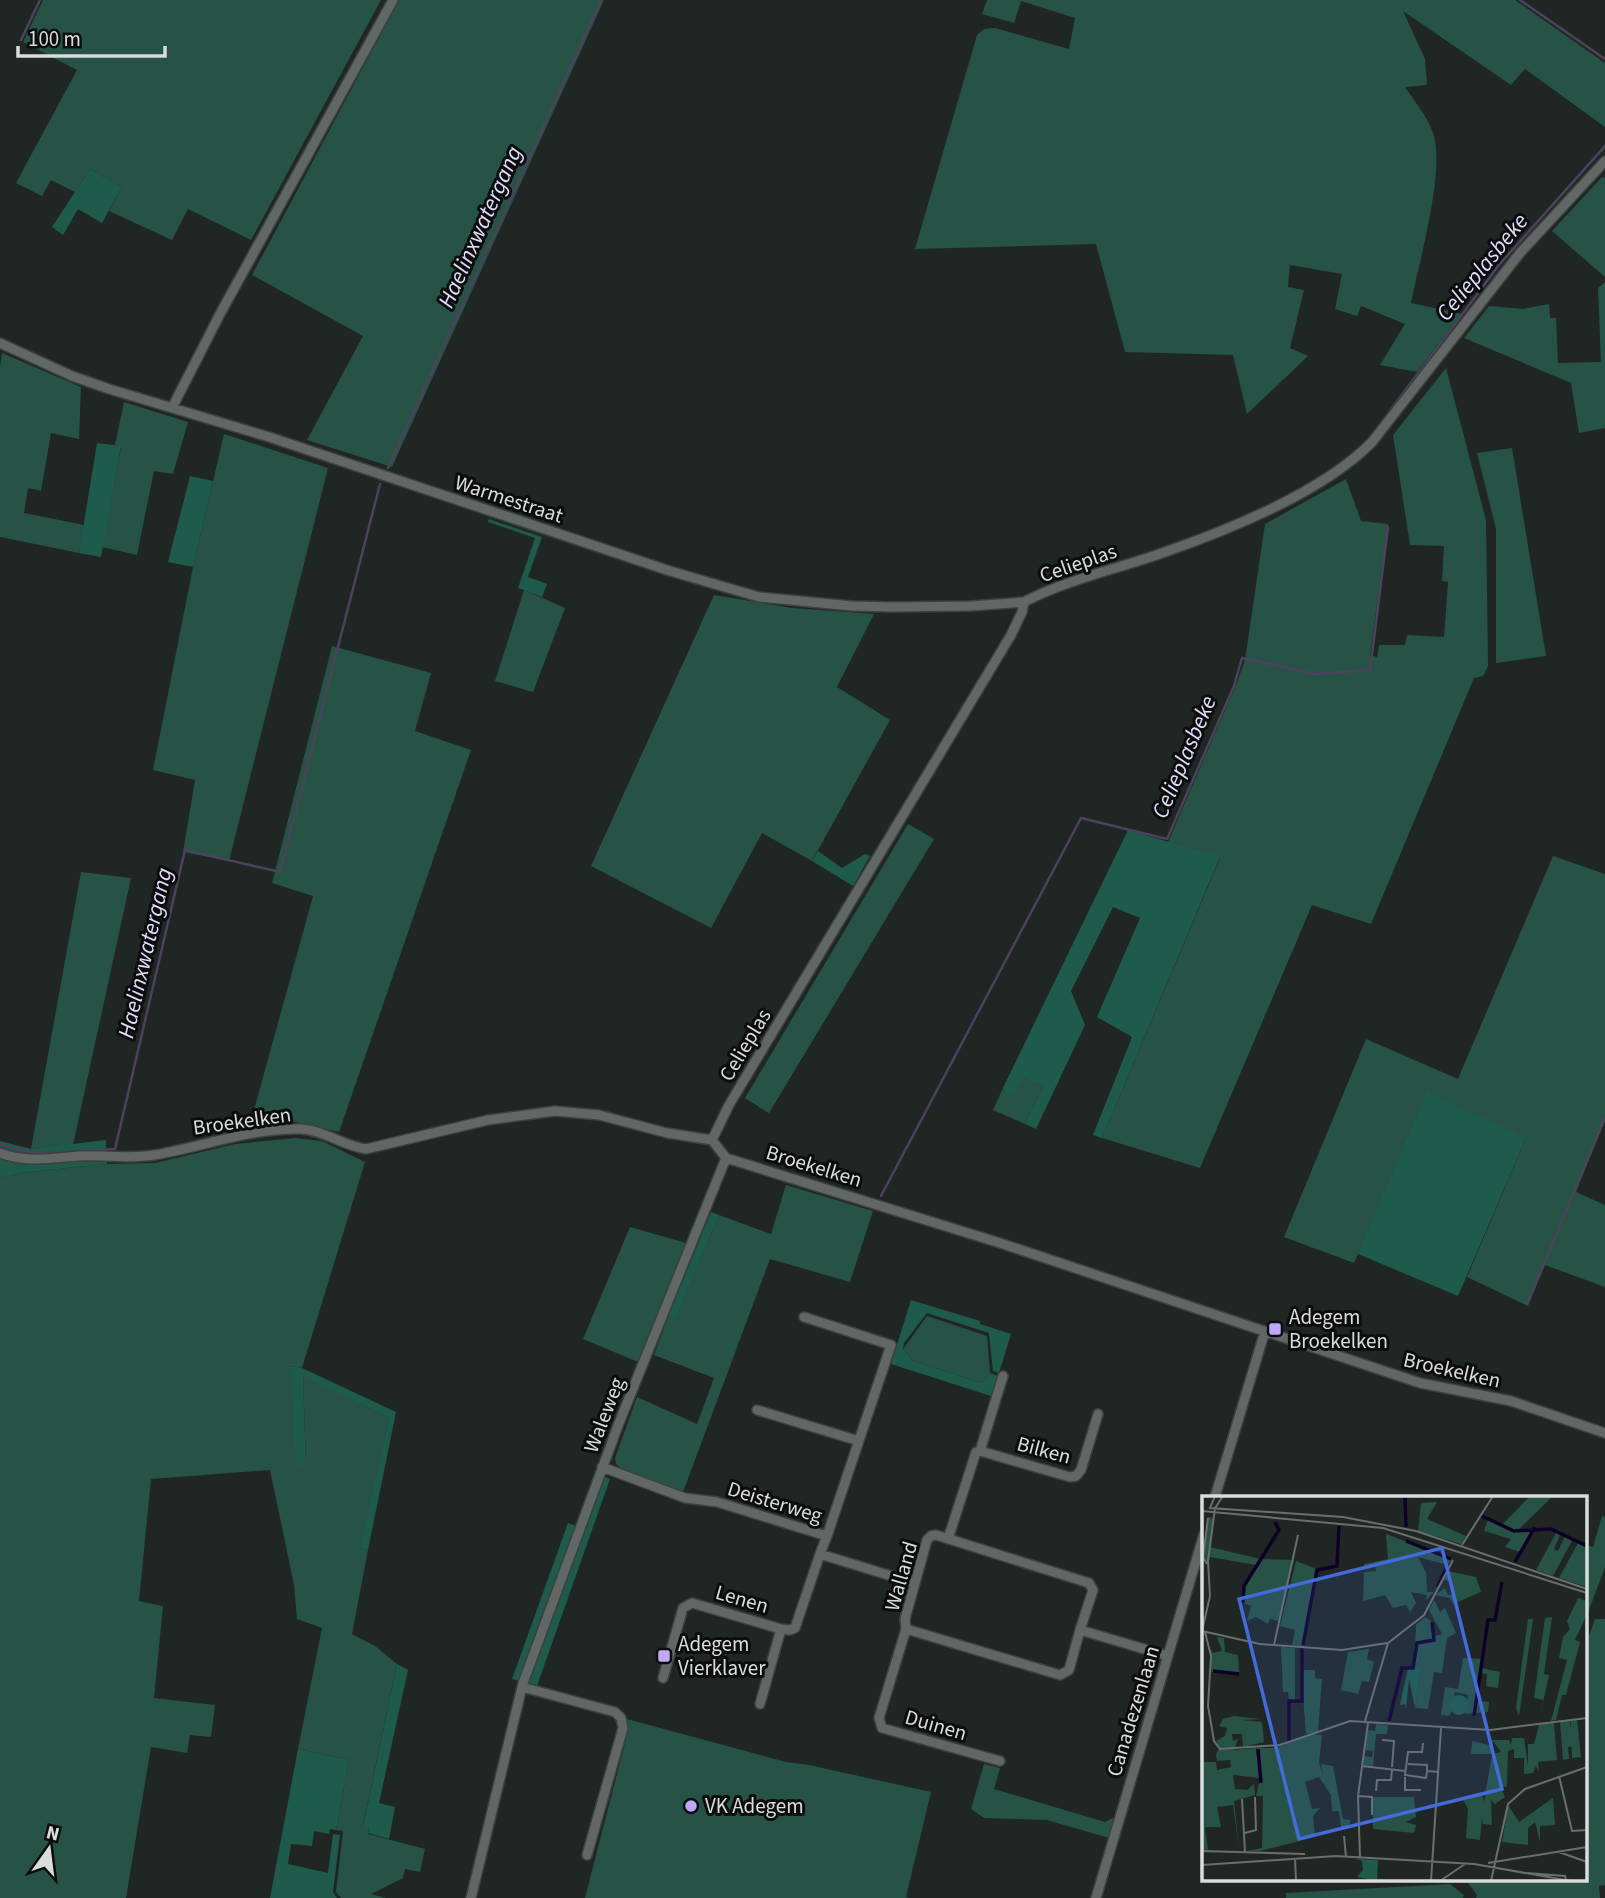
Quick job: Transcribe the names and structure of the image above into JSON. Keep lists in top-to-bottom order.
{
  "streets": {
    "street": [
      "Warmestraat",
      "Celieplas",
      "Broekelken",
      "Waleweg",
      "Bilken",
      "Deisterweg",
      "Walland",
      "Lenen",
      "Canadezenlaan",
      "Duinen"
    ]
  },
  "crossings": [
    ["Warmestraat", "Celieplas"],
    ["Celieplas", "Broekelken"],
    ["Broekelken", "Waleweg"],
    ["Waleweg", "Deisterweg"],
    ["Deisterweg", "Walland"],
    ["Deisterweg", "Lenen"],
    ["Walland", "Duinen"]
  ],
  "water": ["Haelinxwatergang", "Celieplasbeke"],
  "places": {
    "transit": ["Adegem Broekelken", "Adegem Vierklaver"],
    "other": ["VK Adegem"]
  },
  "scale_bar": "100 m",
  "north": "top"
}
